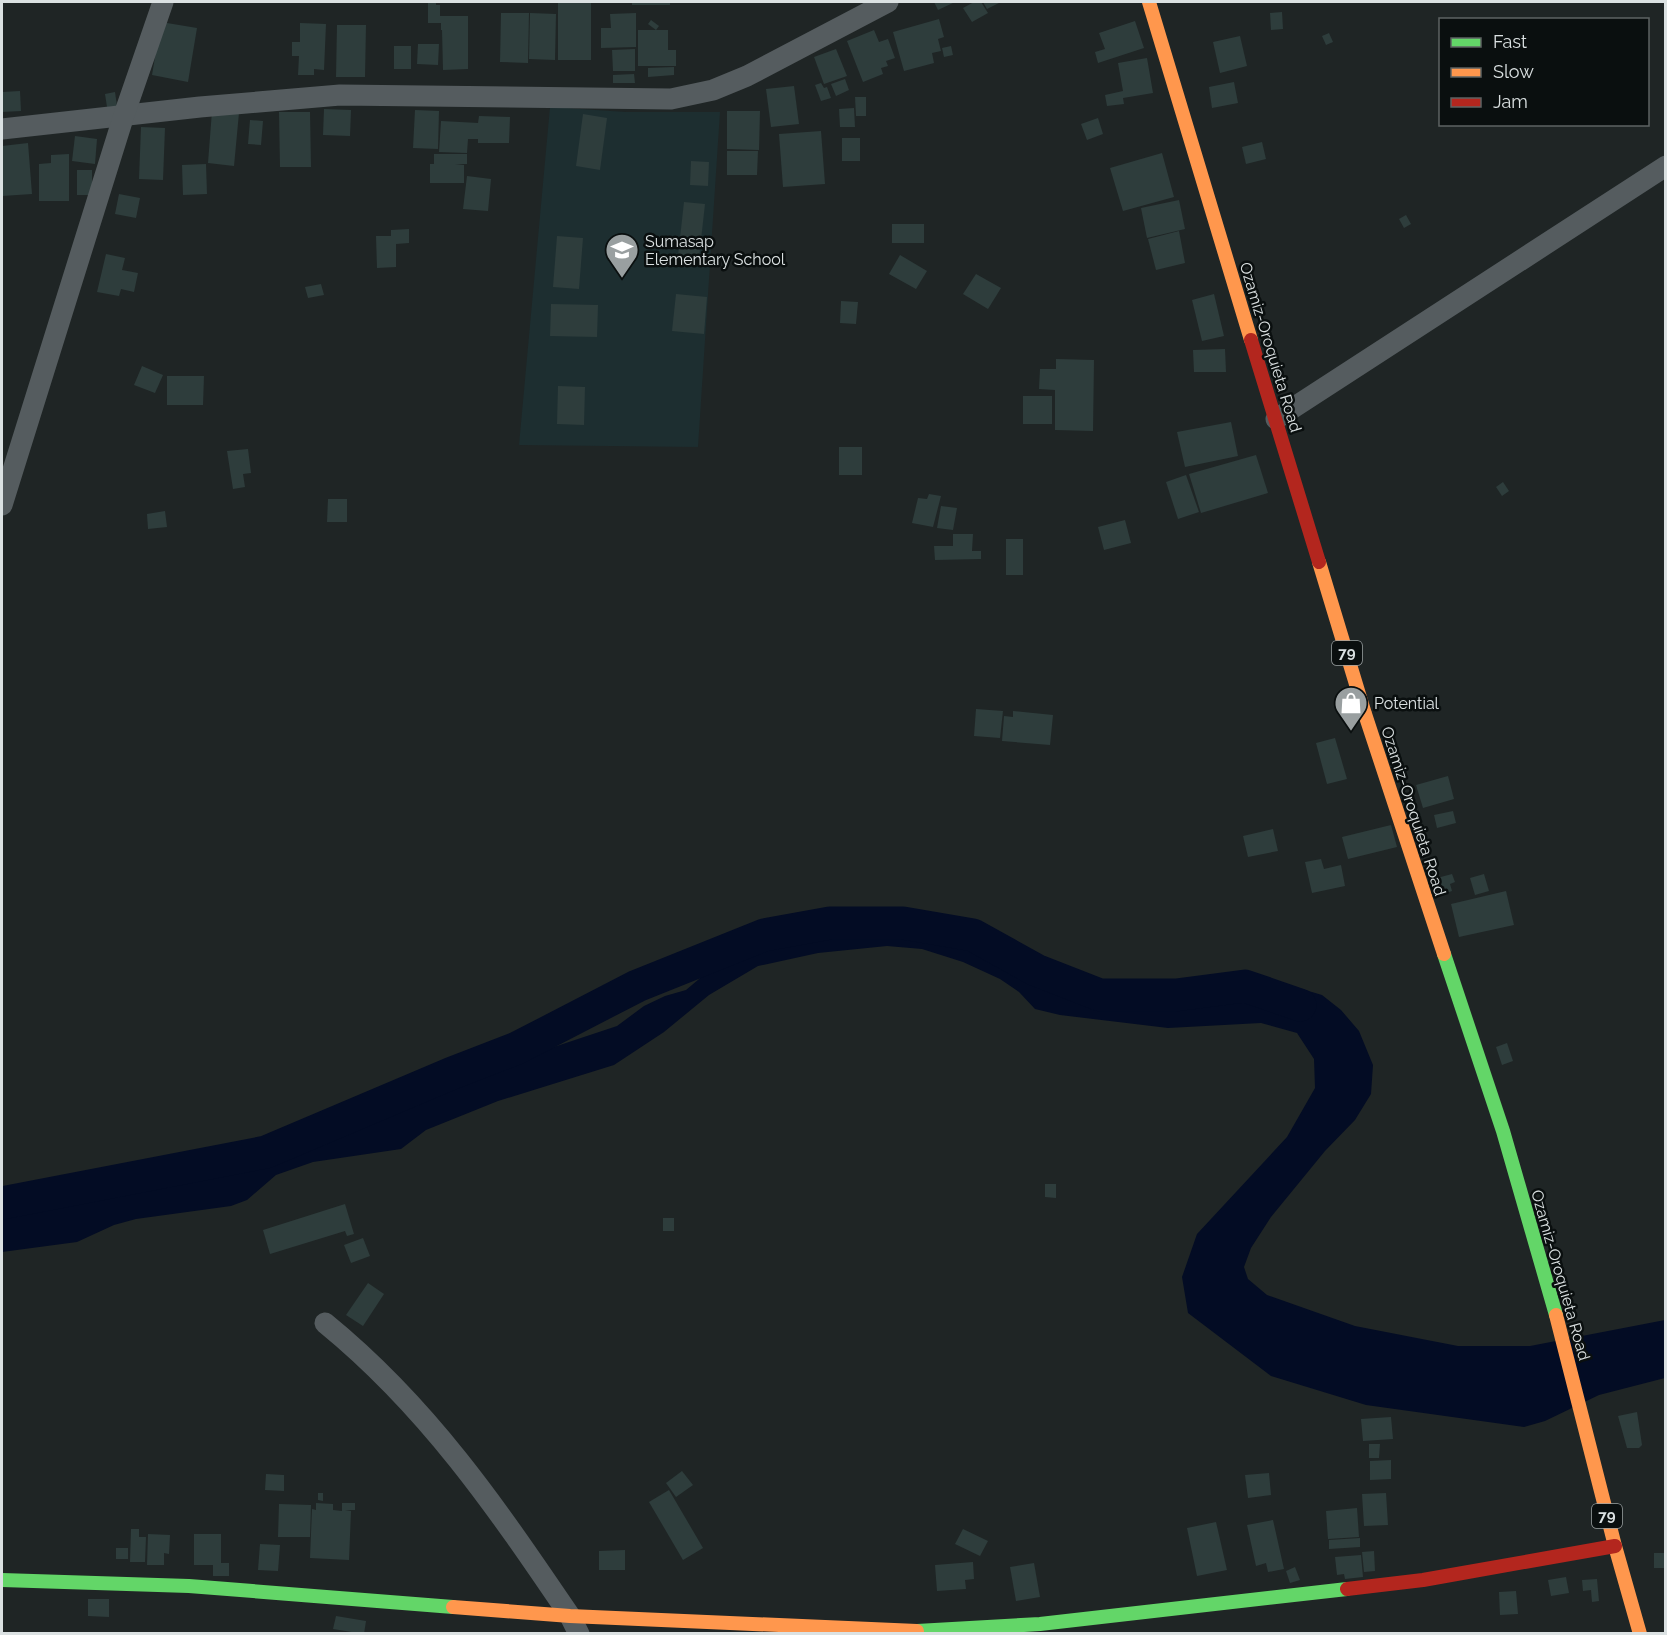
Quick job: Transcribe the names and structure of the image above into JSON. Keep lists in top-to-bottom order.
{
  "streets": {
    "main road": ["Ozamiz-Oroquieta Road", "79"]
  },
  "places": {
    "school or university": ["Sumasap Elementary School"],
    "shop": ["Potential"]
  },
  "legend": ["Fast", "Slow", "Jam"]
}
